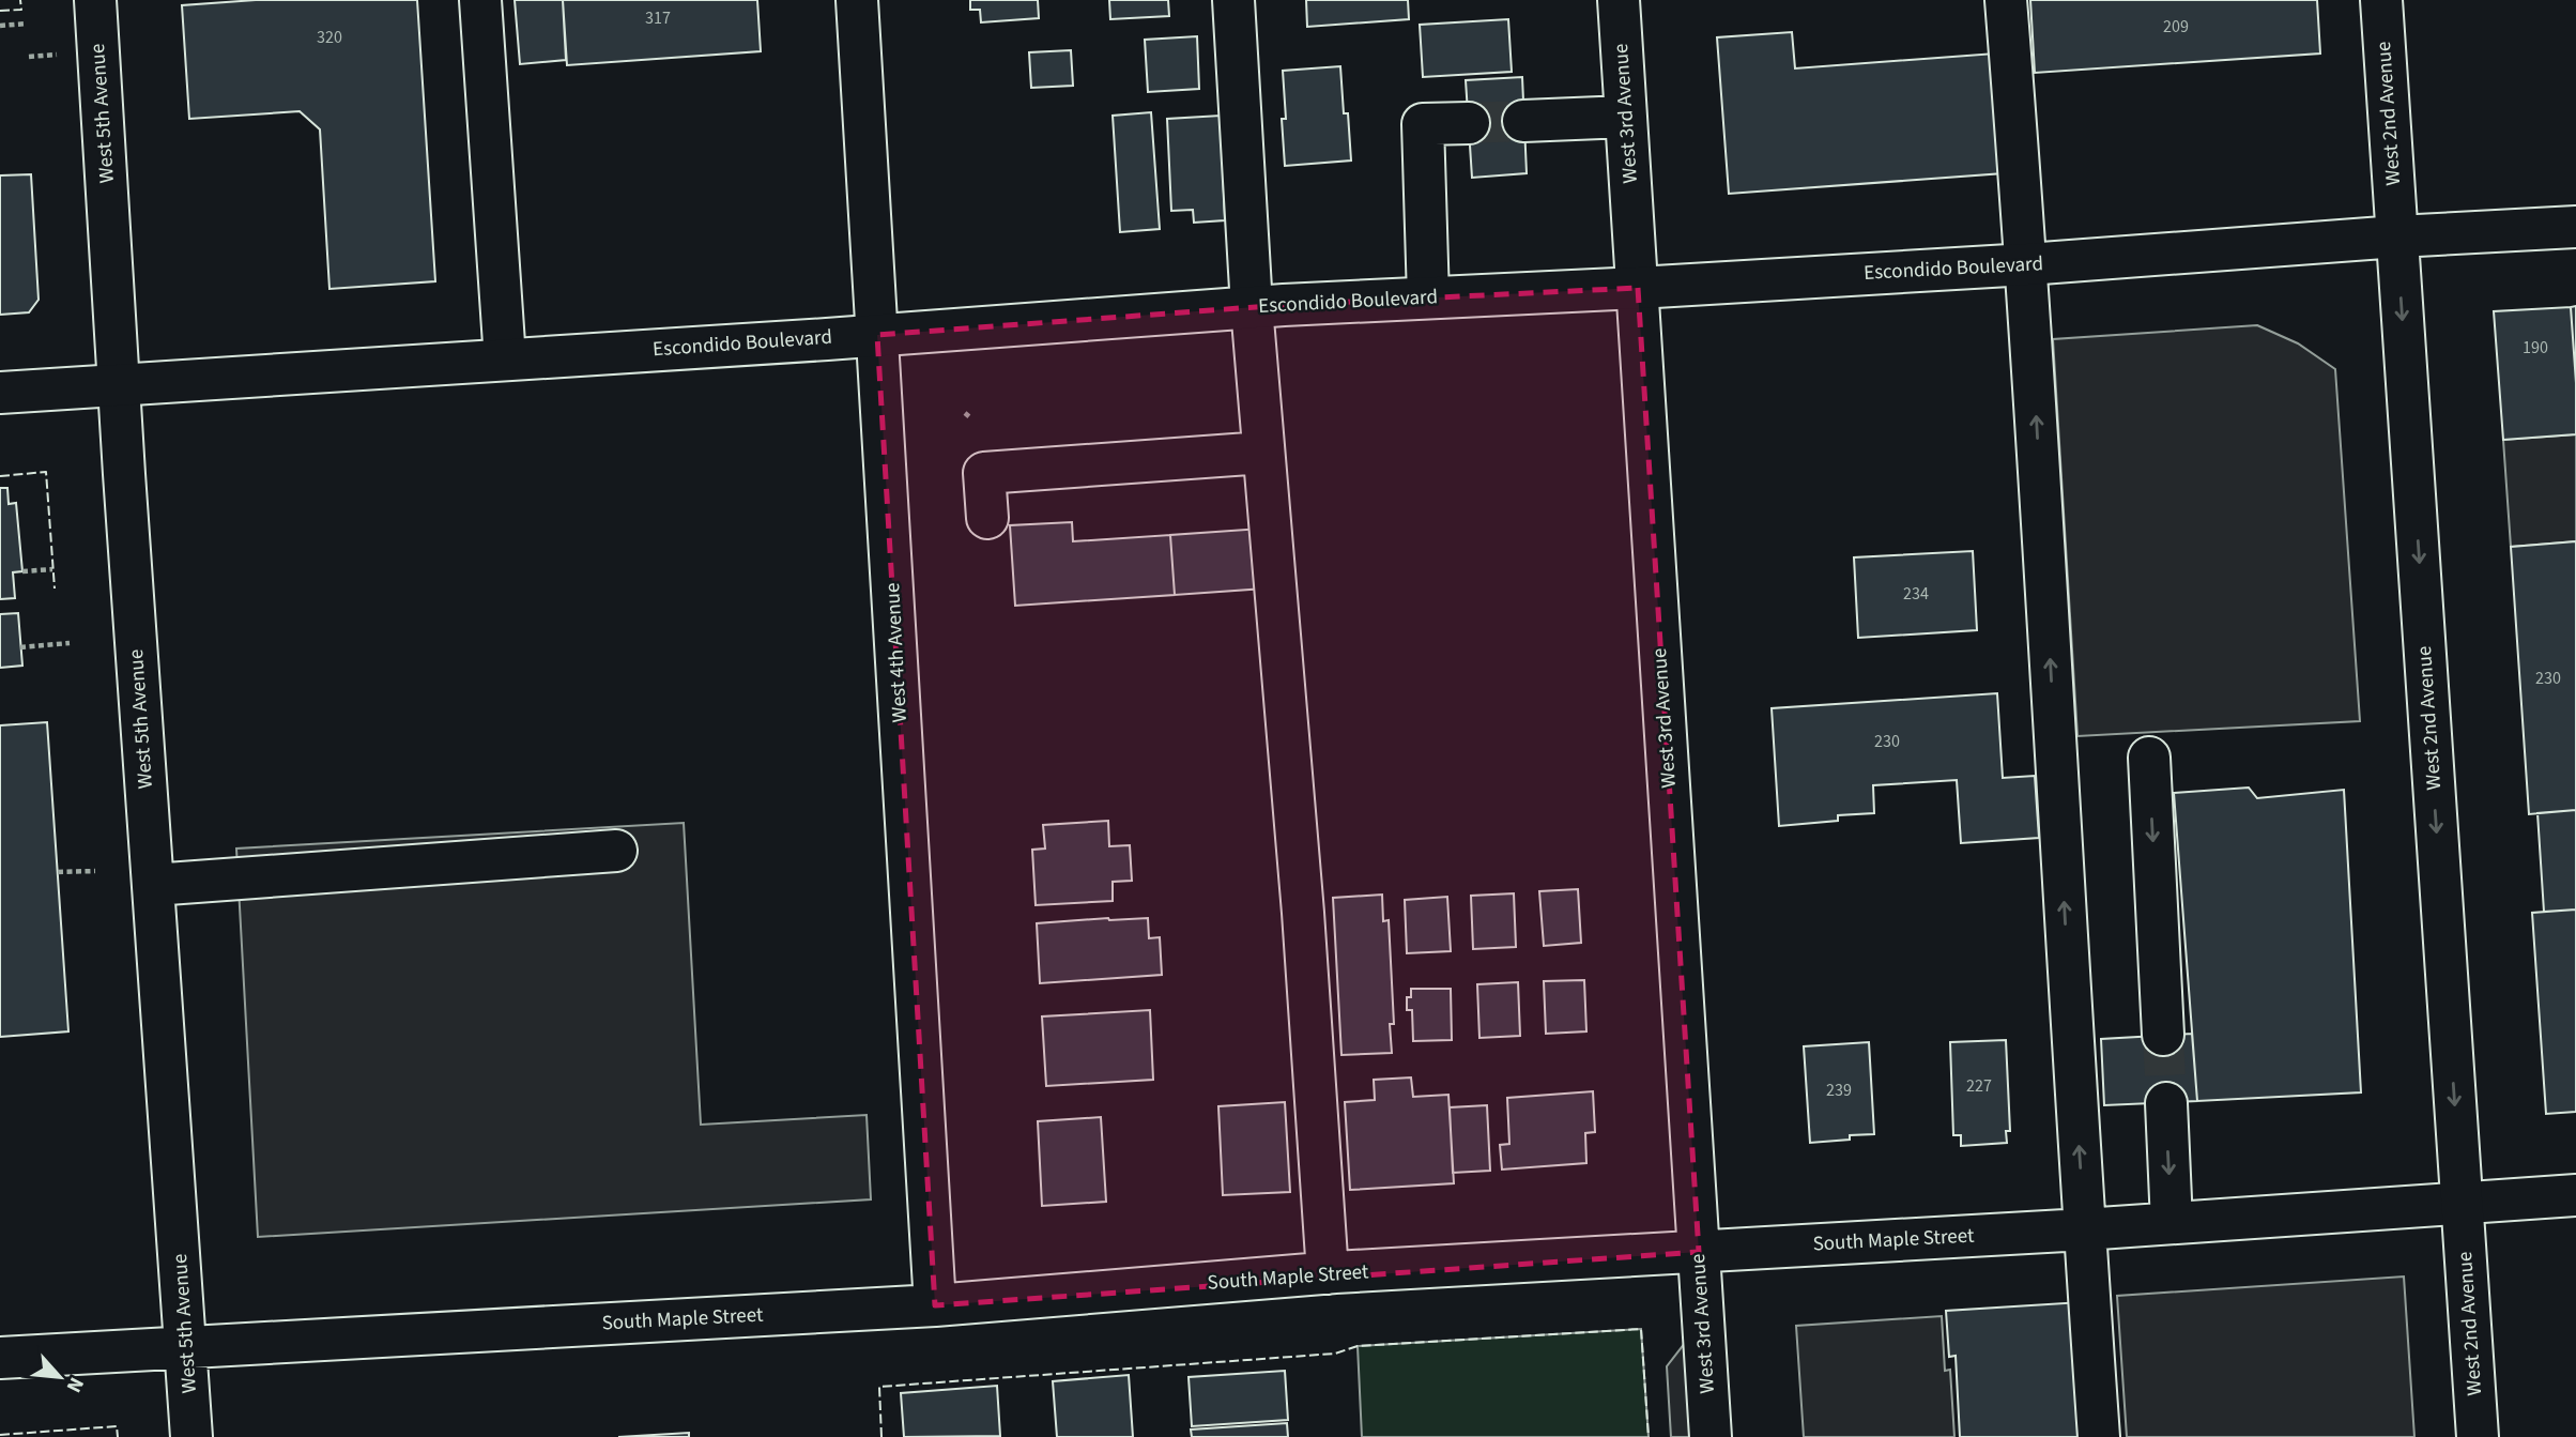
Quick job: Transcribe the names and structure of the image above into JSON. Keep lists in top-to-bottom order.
{
  "streets": {
    "street": [
      "West 5th Avenue",
      "West 3rd Avenue",
      "West 2nd Avenue",
      "Escondido Boulevard",
      "West 4th Avenue",
      "South Maple Street"
    ]
  },
  "crossings": [
    ["West 5th Avenue", "Escondido Boulevard"],
    ["West 5th Avenue", "South Maple Street"],
    ["West 3rd Avenue", "Escondido Boulevard"],
    ["West 3rd Avenue", "South Maple Street"],
    ["West 2nd Avenue", "Escondido Boulevard"],
    ["West 2nd Avenue", "South Maple Street"],
    ["Escondido Boulevard", "West 4th Avenue"],
    ["West 4th Avenue", "South Maple Street"]
  ],
  "house_numbers": [
    "317",
    "209",
    "320",
    "190",
    "234",
    "230",
    "230",
    "227",
    "239"
  ],
  "north": "bottom right"
}
